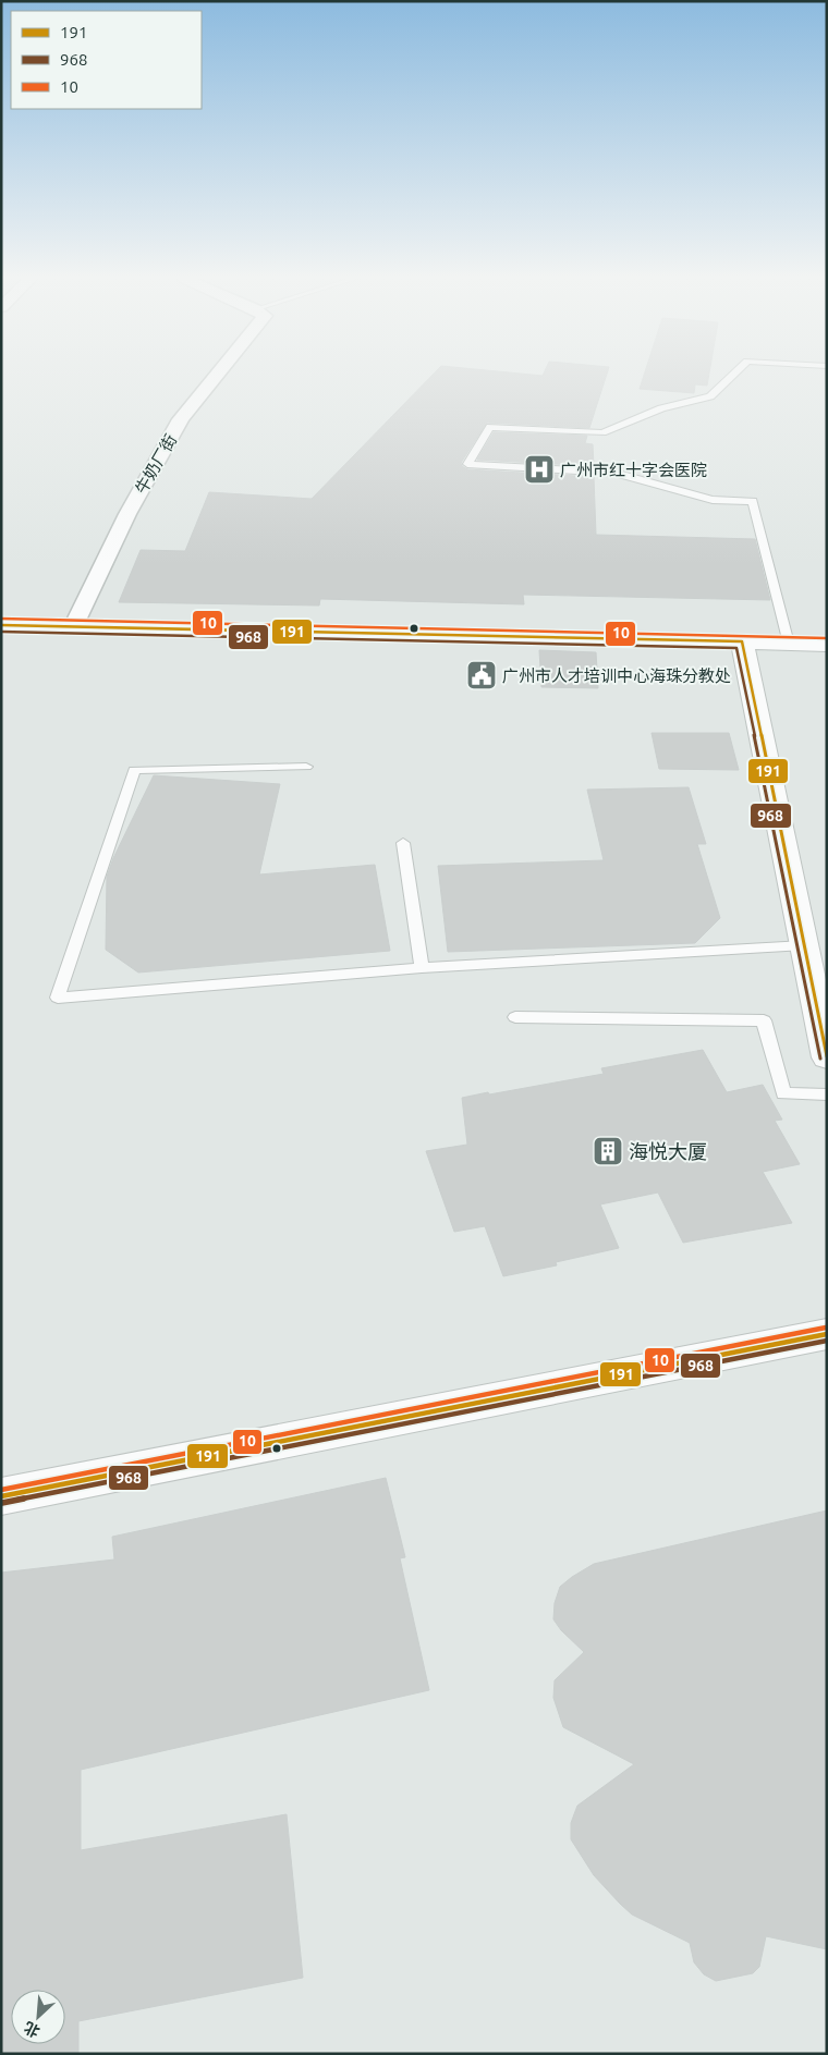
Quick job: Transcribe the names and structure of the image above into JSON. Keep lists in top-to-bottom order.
{
  "streets": {
    "street": ["牛奶厂街"]
  },
  "places": {
    "hospital": ["广州市红十字会医院"],
    "public building": ["广州市人才培训中心海珠分教处"],
    "building": ["海悦大厦"]
  },
  "lines": ["transit line 10", "transit line 191", "transit line 968"],
  "legend": ["191", "968", "10"],
  "north": "bottom left"
}
